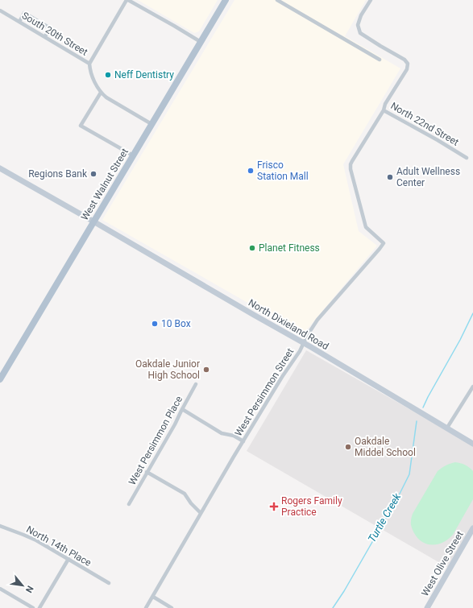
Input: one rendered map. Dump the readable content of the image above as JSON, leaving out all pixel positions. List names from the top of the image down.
{
  "streets": {
    "main road": ["West Walnut Street", "North Dixieland Road", "West Olive Street"],
    "street": [
      "South 20th Street",
      "North 22nd Street",
      "West Persimmon Street",
      "West Persimmon Place",
      "North 14th Place"
    ]
  },
  "crossings": [
    ["South 20th Street", "West Walnut Street"],
    ["North 22nd Street", "West Persimmon Street"],
    ["West Walnut Street", "North Dixieland Road"],
    ["North Dixieland Road", "West Persimmon Street"]
  ],
  "water": ["Turtle Creek"],
  "places": {
    "other": [
      "Neff Dentistry",
      "Frisco Station Mall",
      "Regions Bank",
      "Adult Wellness Center",
      "Planet Fitness",
      "10 Box",
      "Oakdale Junior High School",
      "Oakdale Middel School"
    ],
    "health": ["Rogers Family Practice"]
  },
  "north": "bottom right"
}
